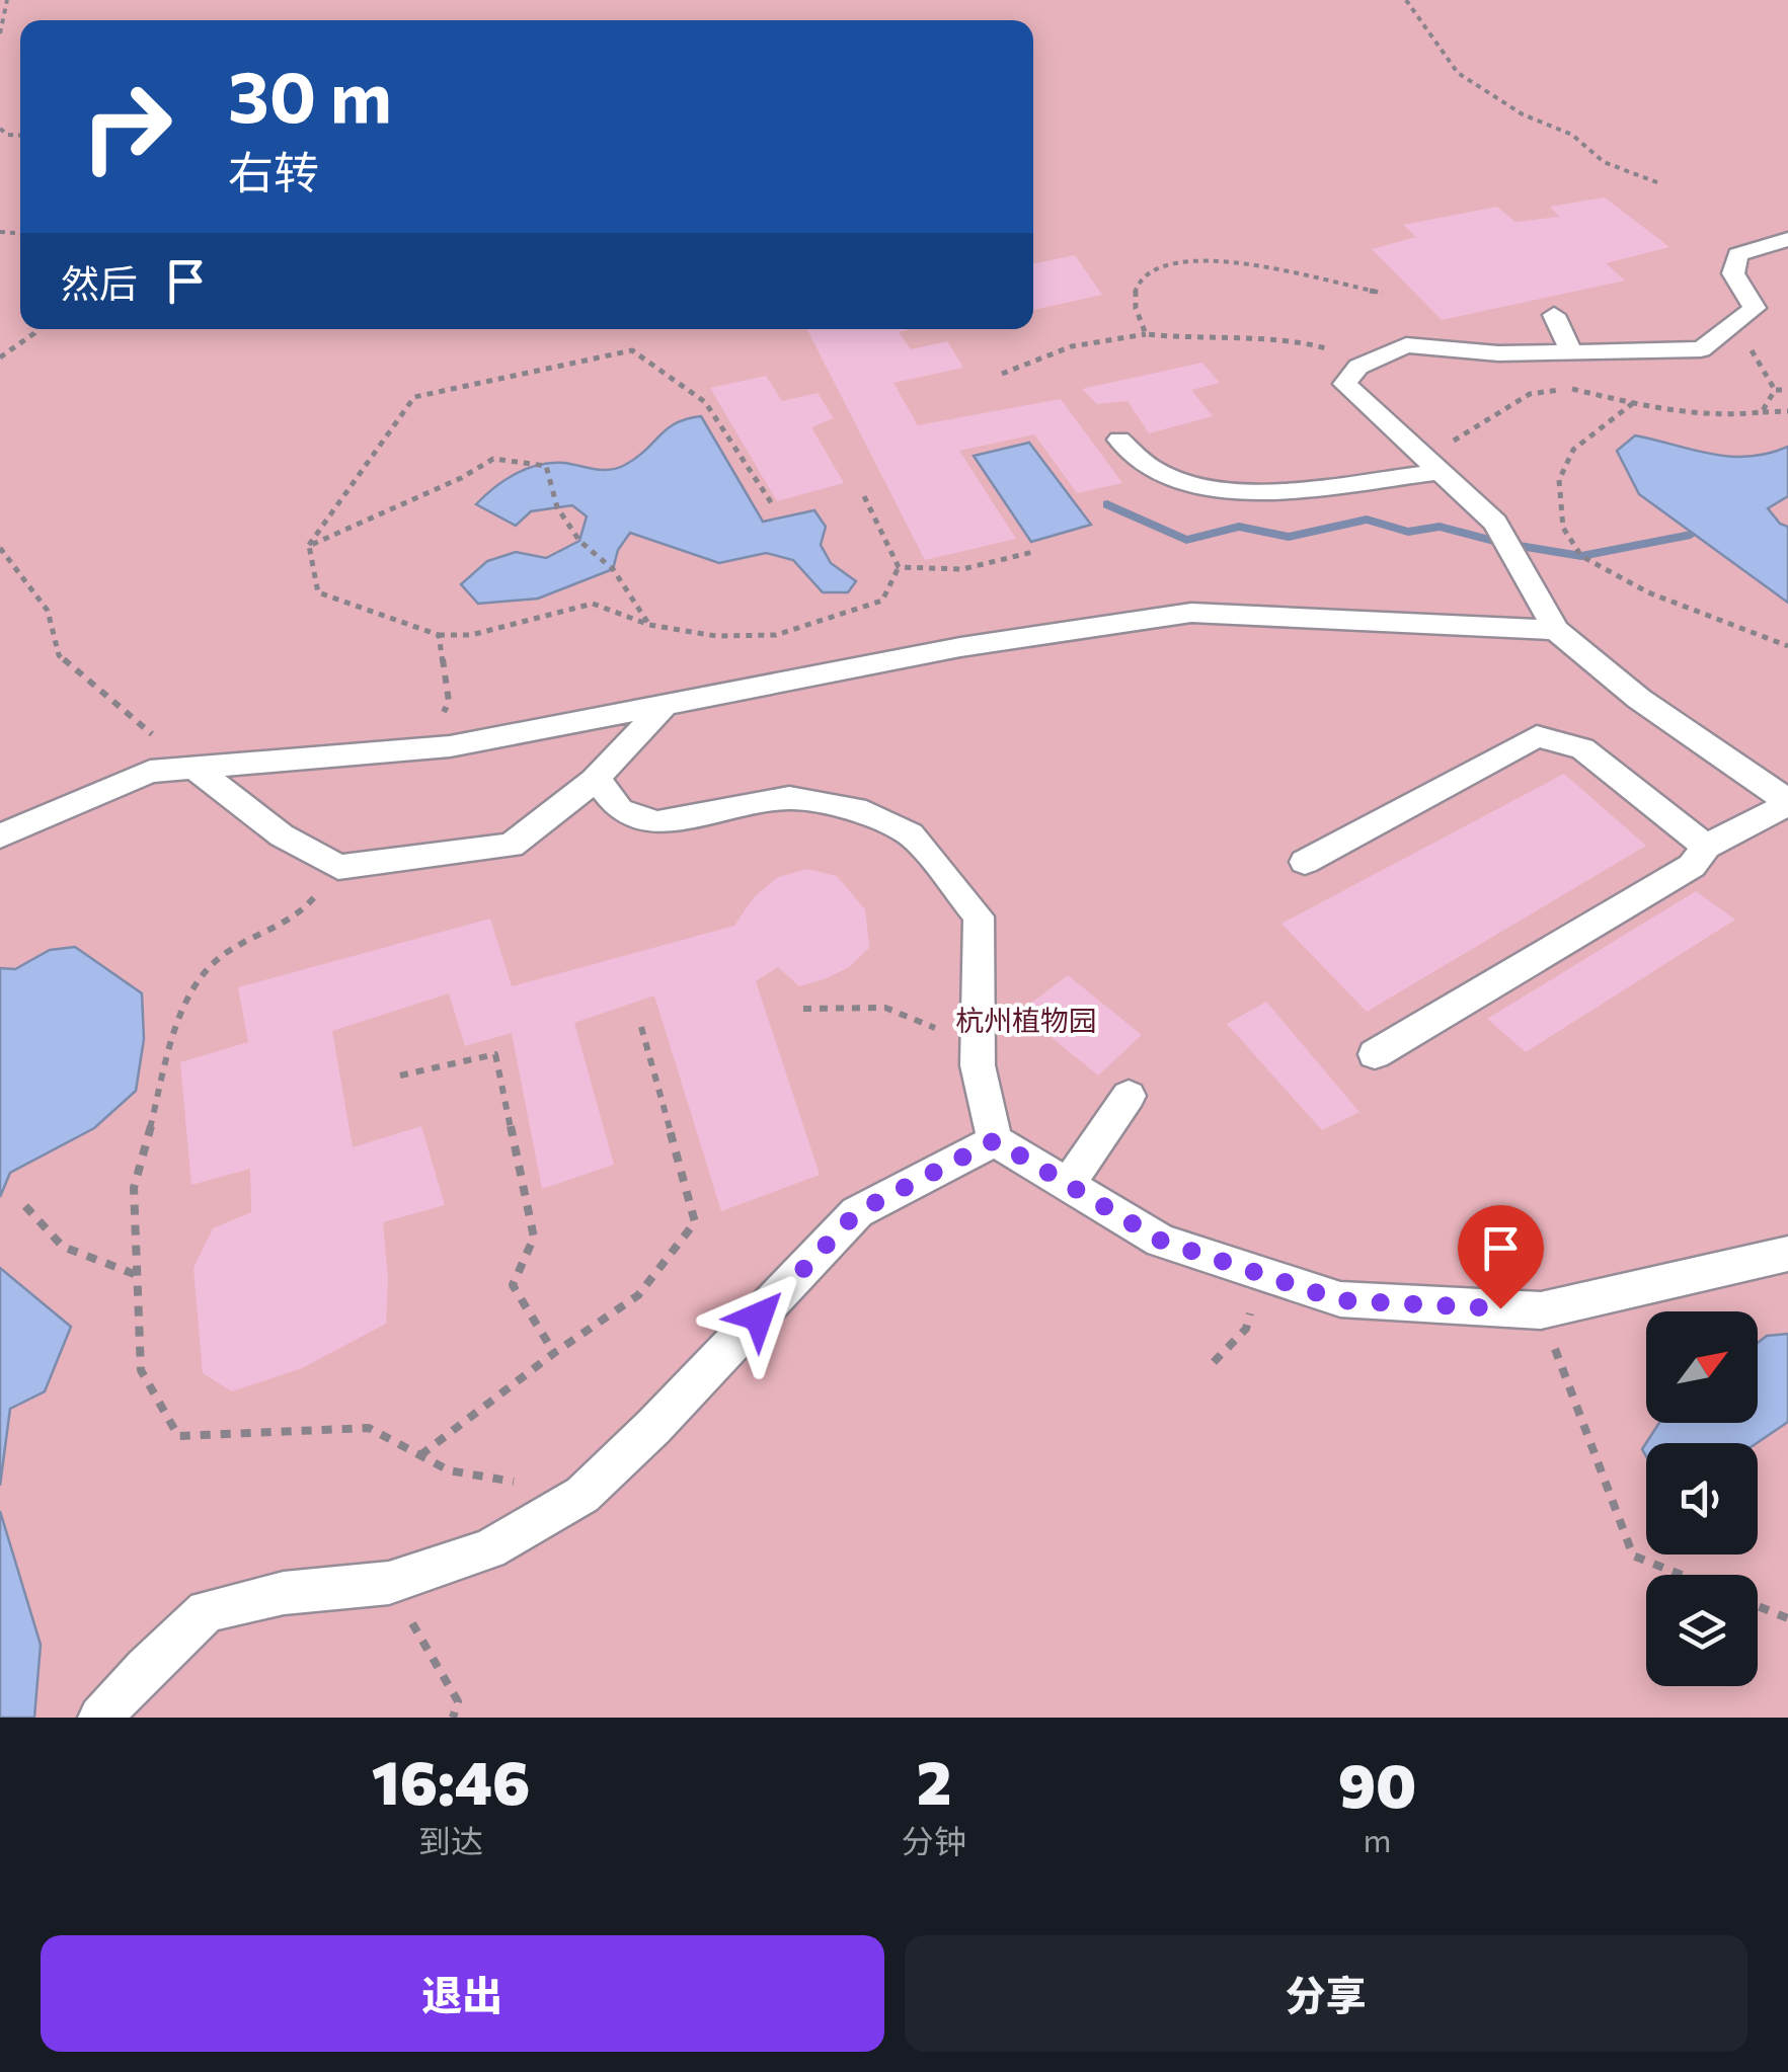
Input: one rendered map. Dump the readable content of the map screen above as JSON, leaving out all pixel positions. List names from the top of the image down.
{
  "parks": ["杭州植物园"],
  "north": "top right",
  "page": {
    "turn": ["30 m", "右转"],
    "then": "然后",
    "eta": [
      "16:46",
      "到达",
      "2",
      "分钟",
      "90",
      "m"
    ],
    "buttons": ["退出", "分享"]
  }
}
